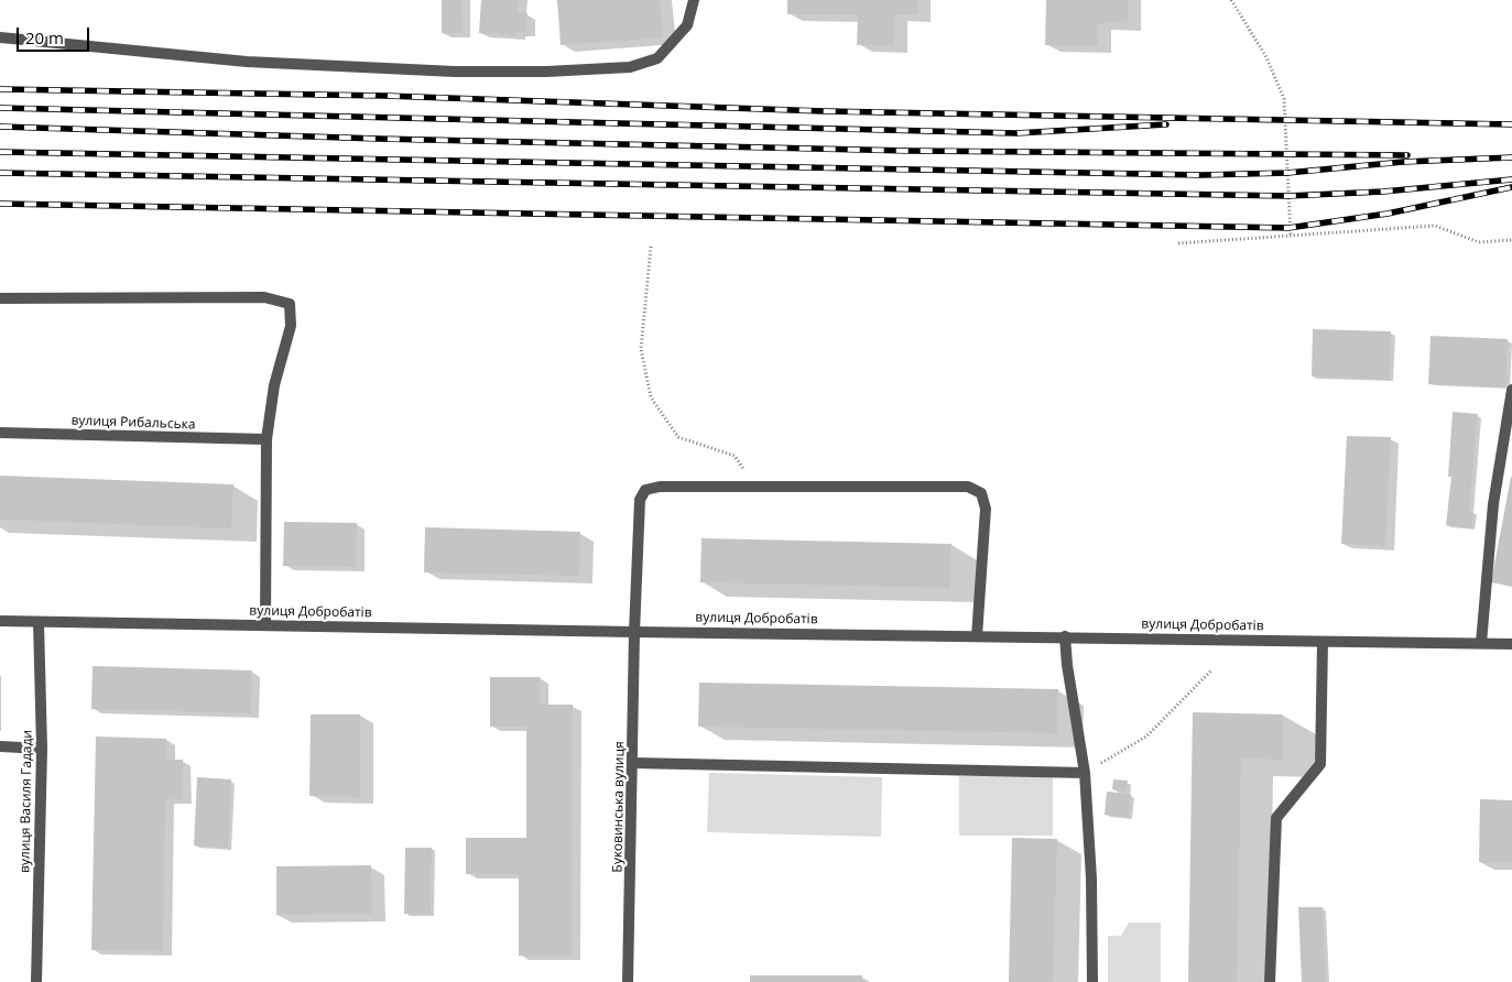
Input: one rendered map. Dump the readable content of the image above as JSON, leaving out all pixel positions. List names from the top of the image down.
{
  "streets": {
    "street": [
      "вулиця Рибальська",
      "вулиця Добробатів",
      "вулиця Василя Гадади",
      "Буковинська вулиця"
    ]
  },
  "crossings": [
    ["вулиця Добробатів", "вулиця Василя Гадади"],
    ["вулиця Добробатів", "Буковинська вулиця"]
  ],
  "scale_bar": "20 m"
}
